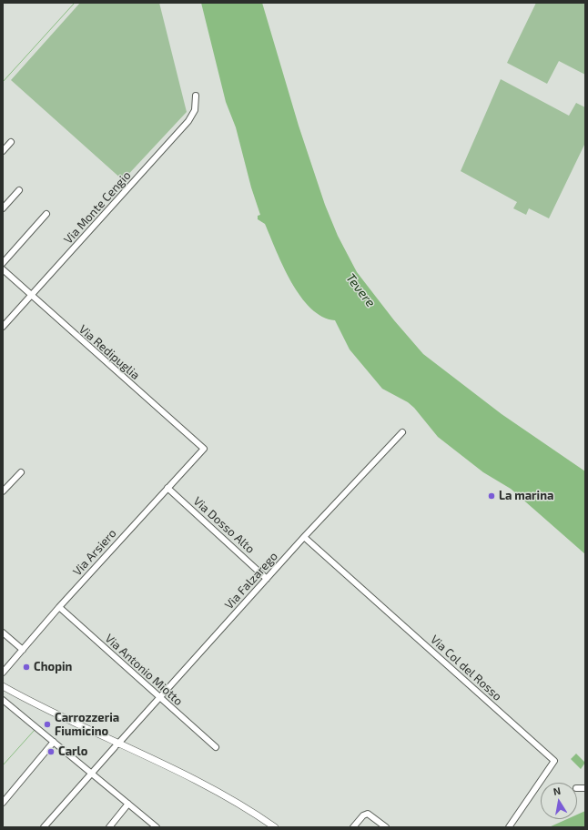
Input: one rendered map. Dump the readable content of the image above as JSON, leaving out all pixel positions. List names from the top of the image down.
{
  "streets": {
    "street": [
      "Via Monte Cengio",
      "Via Redipuglia",
      "Via Dosso Alto",
      "Via Arsiero",
      "Via Falzarego",
      "Via Col del Rosso",
      "Via Antonio Miotto"
    ]
  },
  "crossings": [
    ["Via Monte Cengio", "Via Redipuglia"],
    ["Via Redipuglia", "Via Arsiero"],
    ["Via Dosso Alto", "Via Arsiero"],
    ["Via Dosso Alto", "Via Falzarego"],
    ["Via Arsiero", "Via Antonio Miotto"],
    ["Via Falzarego", "Via Col del Rosso"],
    ["Via Falzarego", "Via Antonio Miotto"]
  ],
  "water": ["Tevere"],
  "places": [
    "La marina",
    "Chopin",
    "Carrozzeria Fiumicino",
    "Carlo"
  ],
  "north": "top"
}
